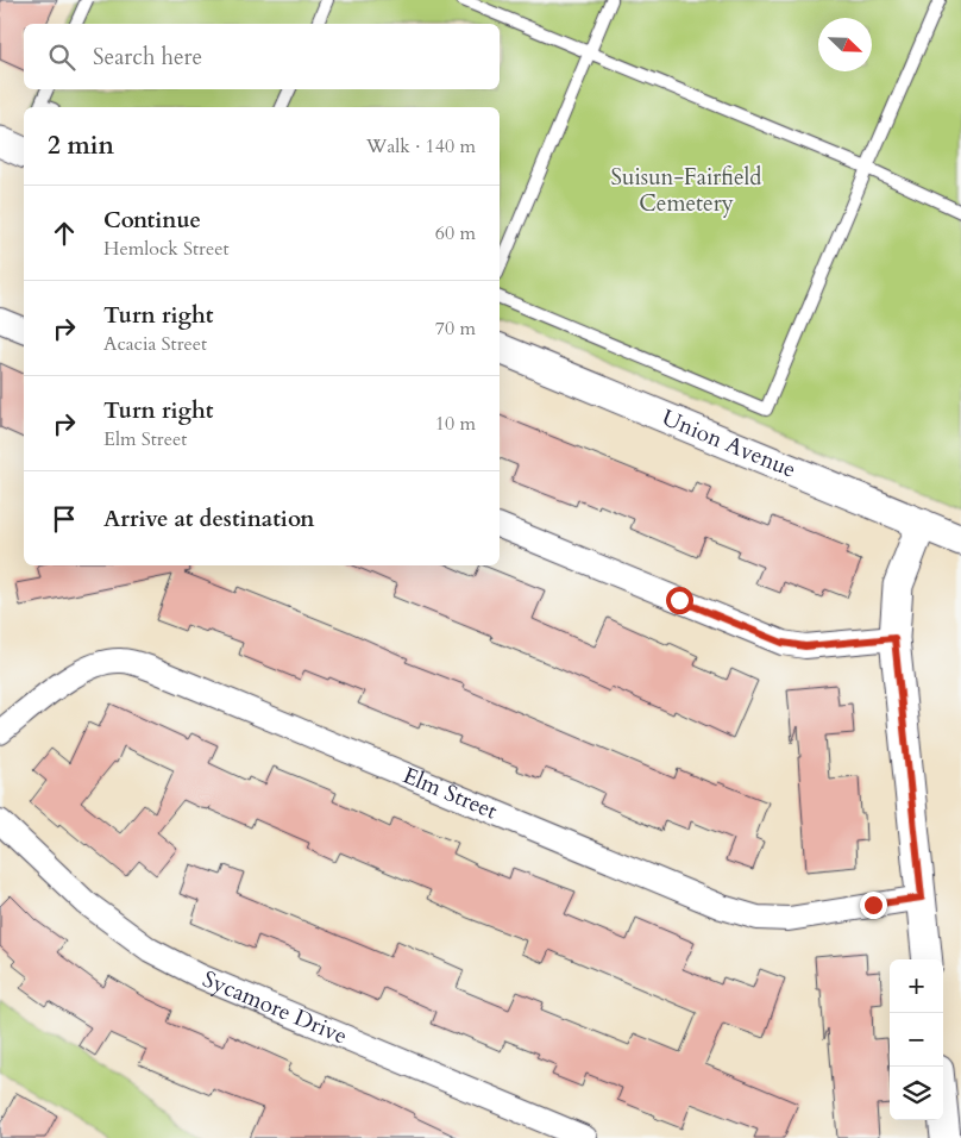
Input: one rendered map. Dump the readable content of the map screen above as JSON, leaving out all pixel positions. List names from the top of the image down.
{
  "streets": {
    "street": ["Union Avenue", "Elm Street", "Sycamore Drive"]
  },
  "parks": ["Suisun-Fairfield Cemetery"],
  "north": "bottom right",
  "page": {
    "search": "Search here",
    "heading": ["2 min", "Walk · 140 m"],
    "list": [
      ["Continue", "Hemlock Street", "60 m"],
      ["Turn right", "Acacia Street", "70 m"],
      ["Turn right", "Elm Street", "10 m"],
      "Arrive at destination"
    ],
    "map_buttons": ["+", "−"]
  }
}
